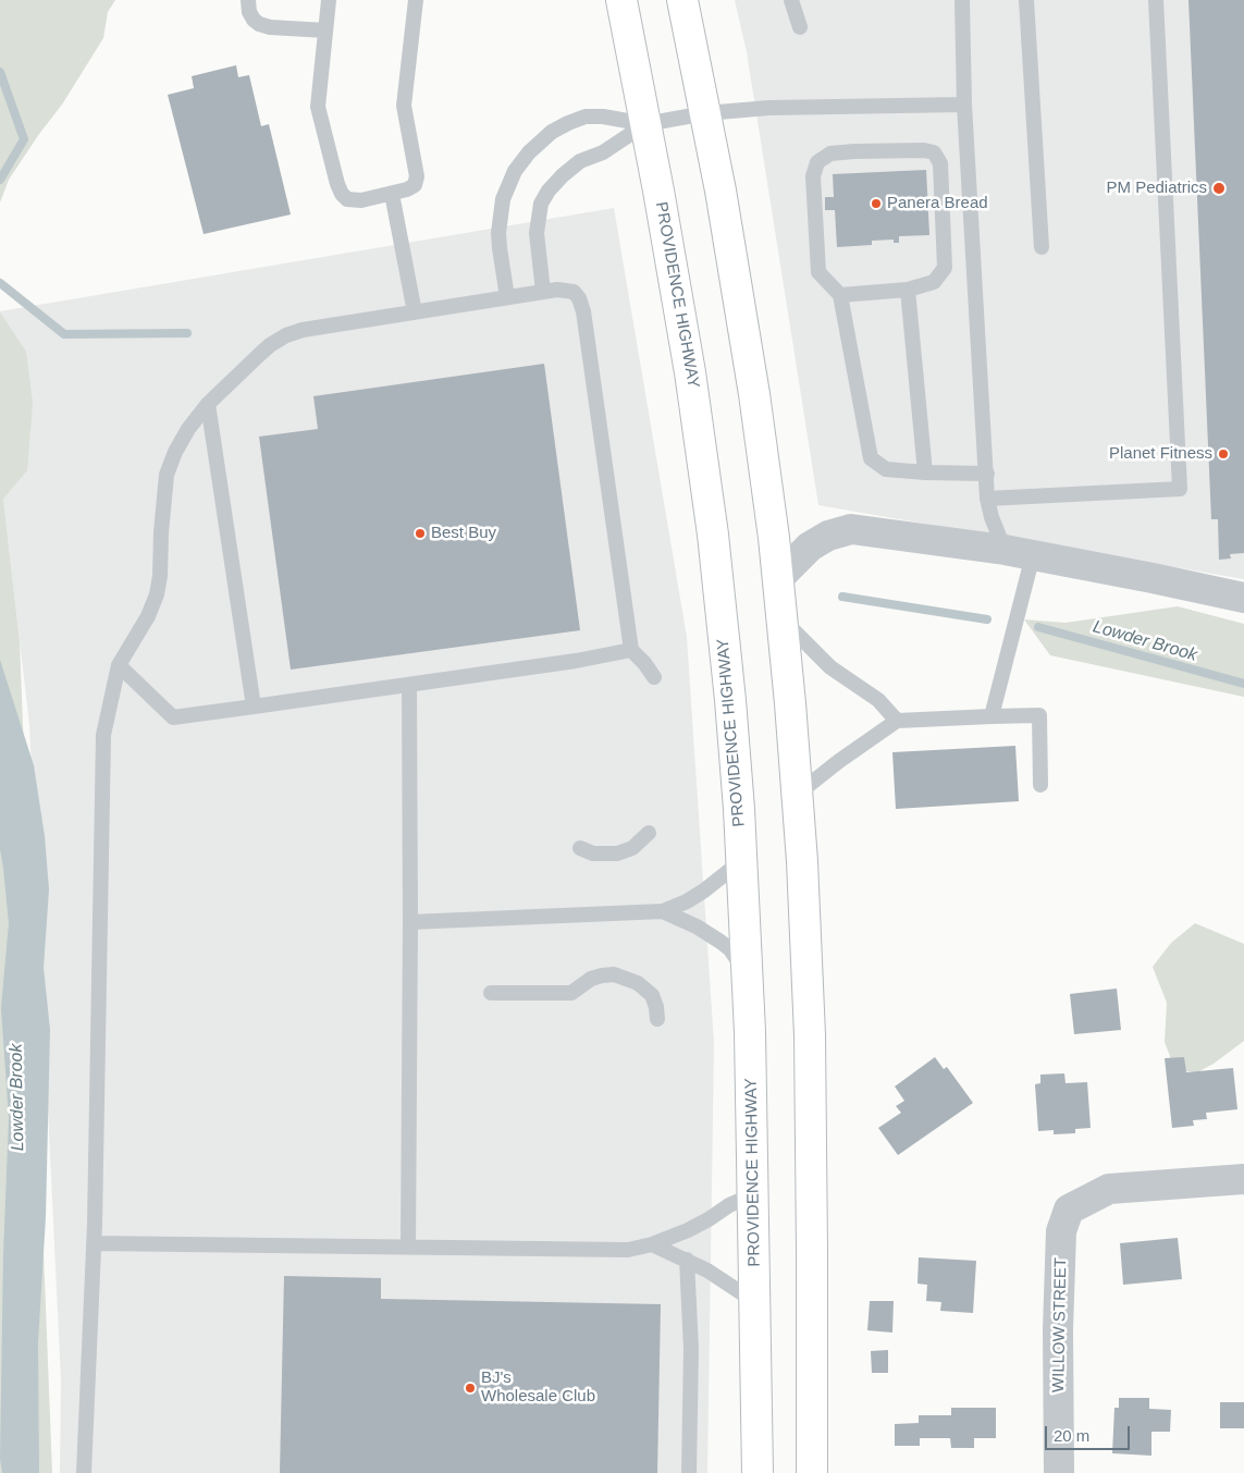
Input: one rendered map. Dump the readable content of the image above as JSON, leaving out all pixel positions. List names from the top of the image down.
{
  "streets": {
    "highway": ["PROVIDENCE HIGHWAY"],
    "street": ["WILLOW STREET"]
  },
  "water": ["Lowder Brook"],
  "places": [
    "PM Pediatrics",
    "Panera Bread",
    "Planet Fitness",
    "Best Buy",
    "BJ's Wholesale Club"
  ],
  "scale_bar": "20 m"
}
